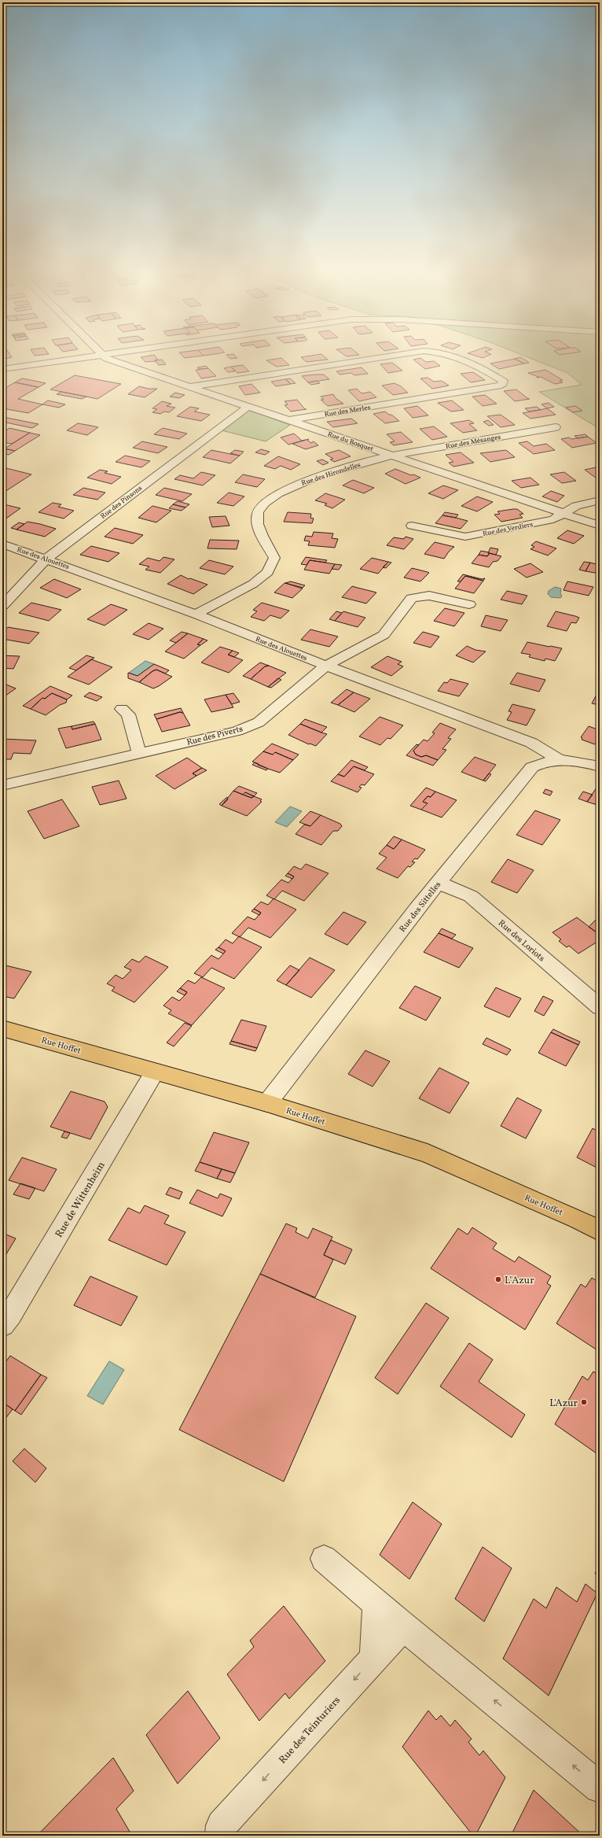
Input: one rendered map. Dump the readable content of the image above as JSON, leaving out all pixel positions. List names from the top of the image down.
{
  "streets": {
    "main road": ["Rue Hoffet"],
    "street": [
      "Rue des Merles",
      "Rue du Bosquet",
      "Rue des Mésanges",
      "Rue des Hirondelles",
      "Rue des Pinsons",
      "Rue des Verdiers",
      "Rue des Alouettes",
      "Rue des Piverts",
      "Rue des Sittelles",
      "Rue des Loriots",
      "Rue de Wittenheim",
      "Rue des Teinturiers"
    ]
  },
  "crossings": [
    ["Rue des Merles", "Rue du Bosquet"],
    ["Rue du Bosquet", "Rue des Mésanges"],
    ["Rue du Bosquet", "Rue des Hirondelles"],
    ["Rue du Bosquet", "Rue des Pinsons"],
    ["Rue du Bosquet", "Rue des Verdiers"],
    ["Rue des Mésanges", "Rue des Hirondelles"],
    ["Rue des Hirondelles", "Rue des Alouettes"],
    ["Rue des Pinsons", "Rue des Alouettes"],
    ["Rue des Alouettes", "Rue des Piverts"],
    ["Rue des Alouettes", "Rue des Sittelles"],
    ["Rue des Sittelles", "Rue des Loriots"],
    ["Rue des Sittelles", "Rue Hoffet"],
    ["Rue Hoffet", "Rue de Wittenheim"]
  ],
  "one_way": ["Rue des Teinturiers"],
  "places": ["L\"Azur", "L'Azur"]
}
